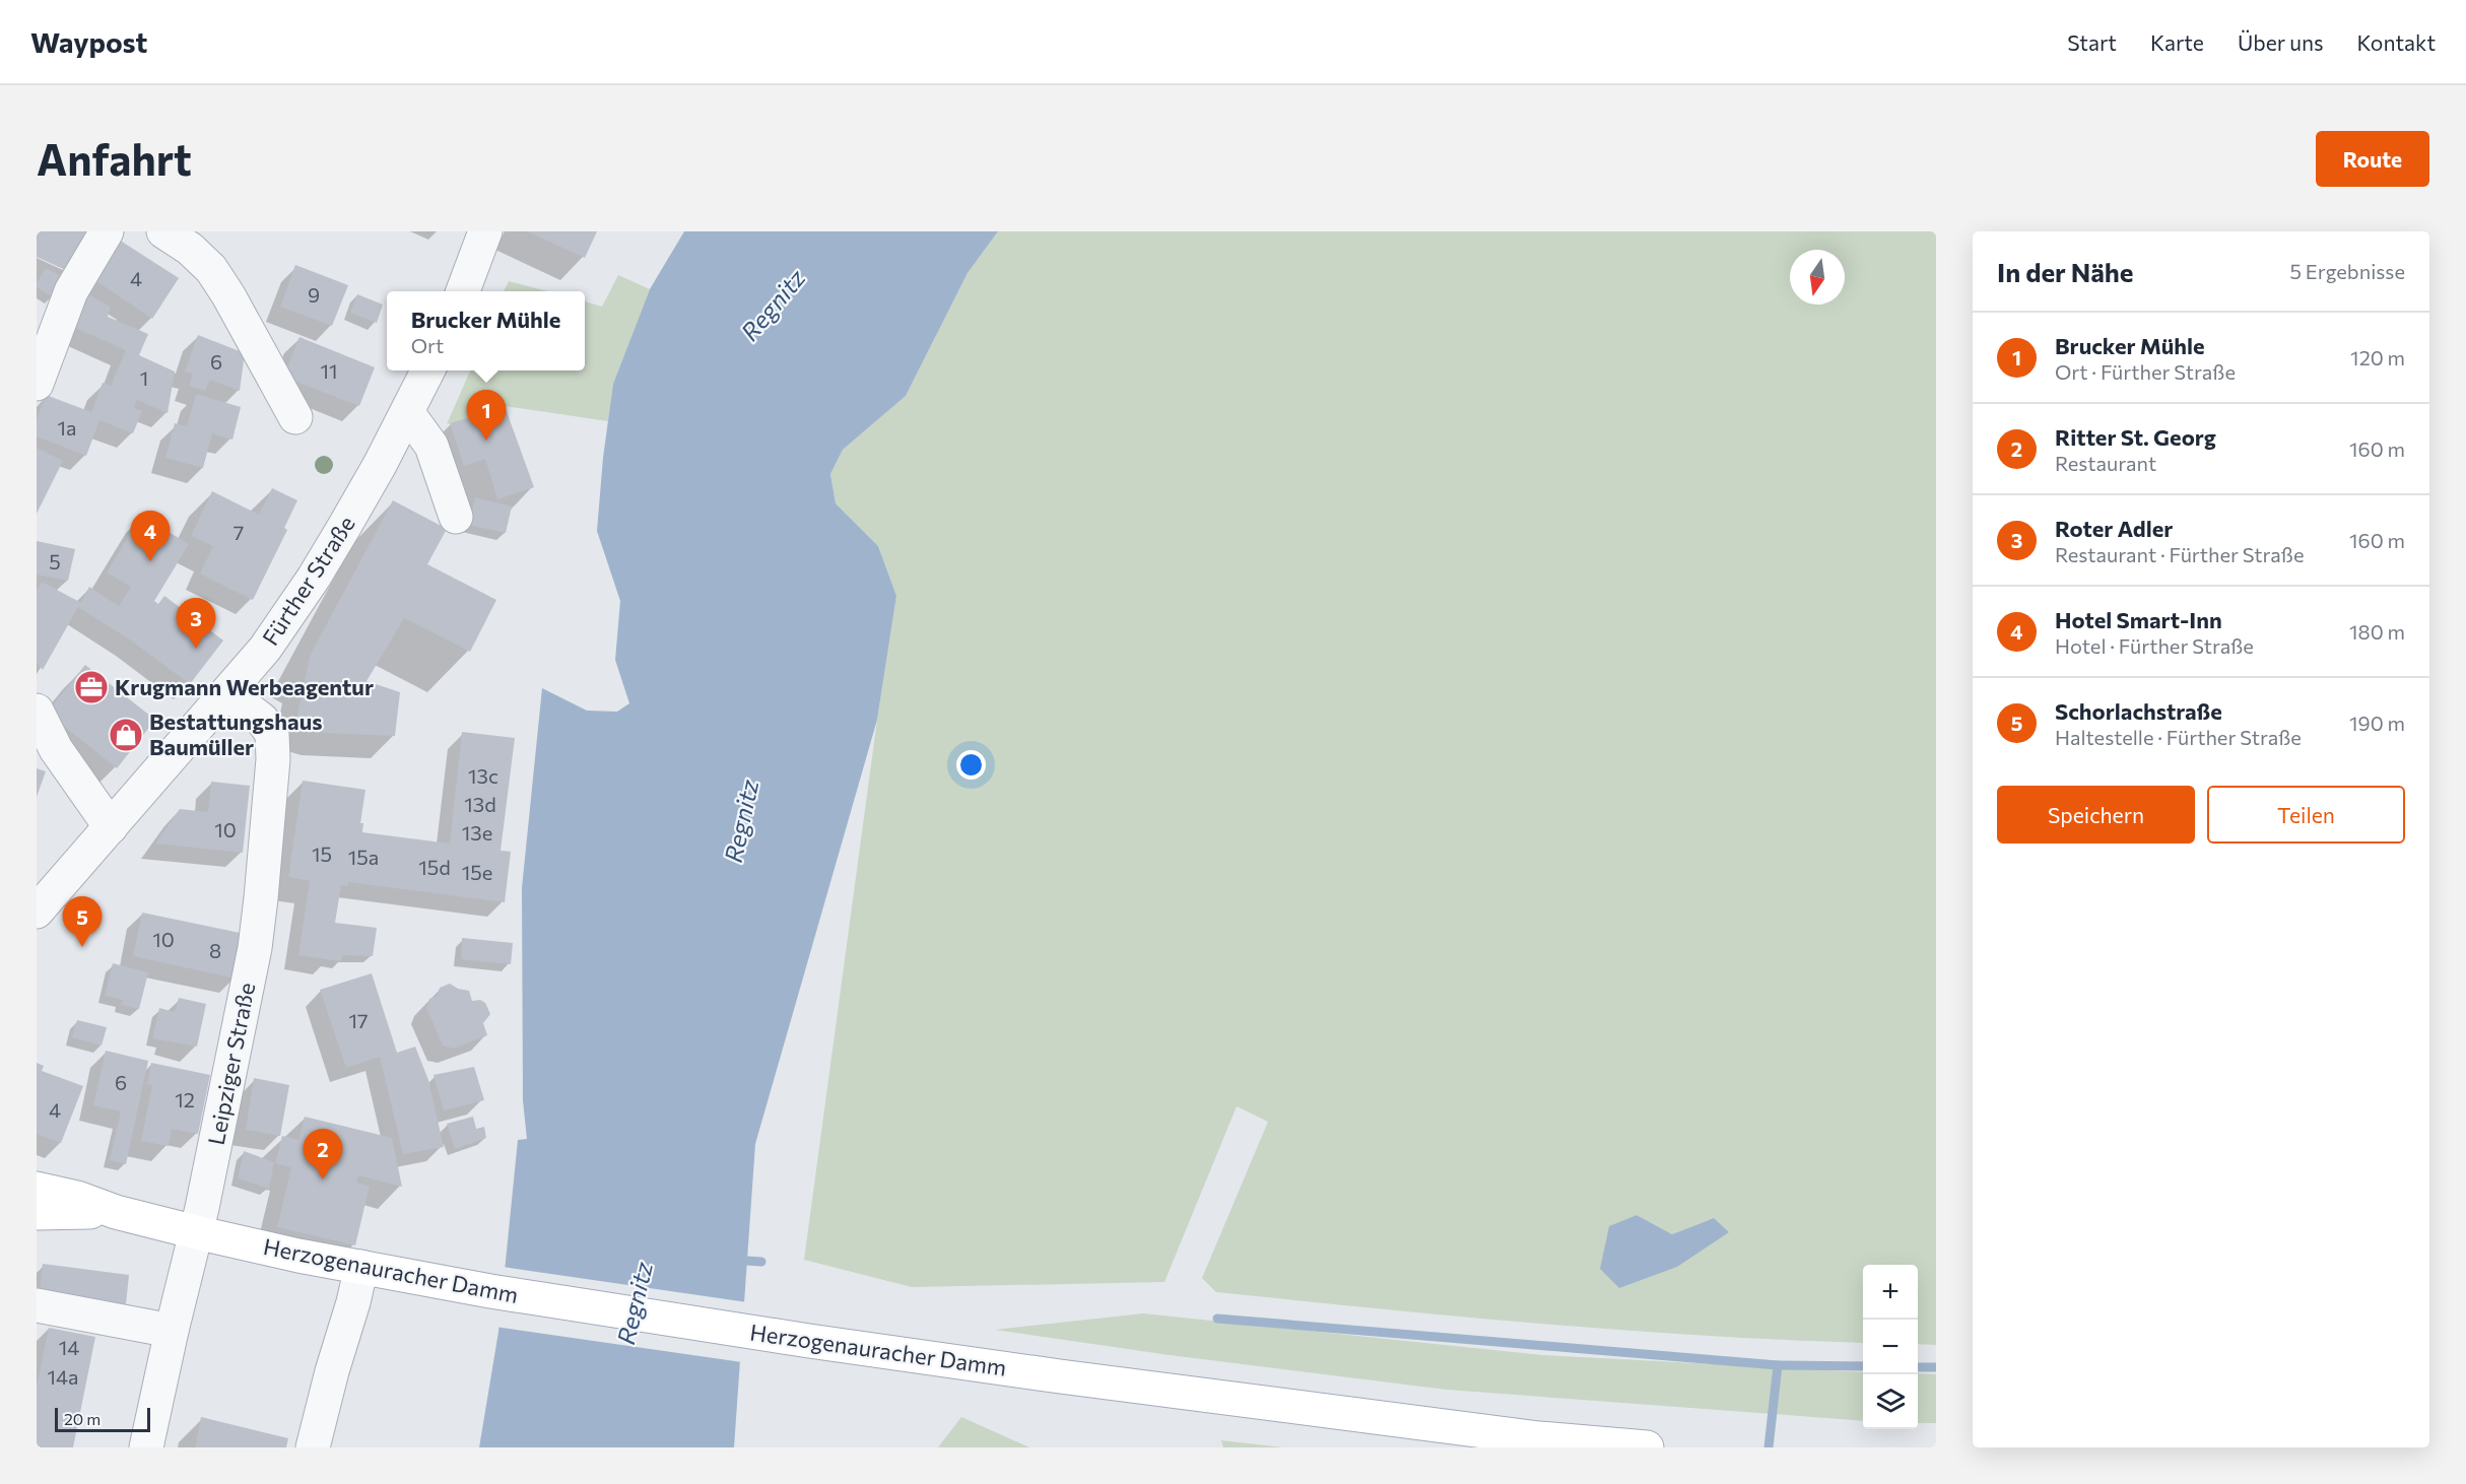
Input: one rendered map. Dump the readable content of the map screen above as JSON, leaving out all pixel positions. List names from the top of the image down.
{
  "streets": {
    "main road": ["Herzogenauracher Damm"],
    "street": ["Fürther Straße", "Leipziger Straße"]
  },
  "crossings": [
    ["Fürther Straße", "Leipziger Straße"],
    ["Leipziger Straße", "Herzogenauracher Damm"]
  ],
  "water": ["Regnitz"],
  "places": {
    "office": ["Krugmann Werbeagentur"],
    "shop": ["Bestattungshaus Baumüller"]
  },
  "house_numbers": [
    "4",
    "9",
    "6",
    "11",
    "1",
    "1a",
    "7",
    "5",
    "13c",
    "13d",
    "10",
    "13e",
    "15",
    "15a",
    "15d",
    "15e",
    "10",
    "8",
    "17",
    "6",
    "12",
    "4",
    "14",
    "14a"
  ],
  "scale_bar": "20 m",
  "north": "bottom",
  "page": {
    "header": "Waypost",
    "nav": [
      "Start",
      "Karte",
      "Über uns",
      "Kontakt"
    ],
    "buttons": [
      "Route",
      ["Speichern", "Teilen"]
    ],
    "title": "Anfahrt",
    "heading": ["In der Nähe", "5 Ergebnisse"],
    "popup": ["Brucker Mühle", "Ort"],
    "list": [
      {
        "mark": "1",
        "name": "Brucker Mühle",
        "note": "Ort · Fürther Straße",
        "value": "120 m"
      },
      {
        "mark": "2",
        "name": "Ritter St. Georg",
        "note": "Restaurant",
        "value": "160 m"
      },
      {
        "mark": "3",
        "name": "Roter Adler",
        "note": "Restaurant · Fürther Straße",
        "value": "160 m"
      },
      {
        "mark": "4",
        "name": "Hotel Smart-Inn",
        "note": "Hotel · Fürther Straße",
        "value": "180 m"
      },
      {
        "mark": "5",
        "name": "Schorlachstraße",
        "note": "Haltestelle · Fürther Straße",
        "value": "190 m"
      }
    ],
    "pins": [
      "1",
      "4",
      "3",
      "5",
      "2"
    ],
    "map_buttons": ["+", "−"],
    "scale": "20 m"
  }
}
